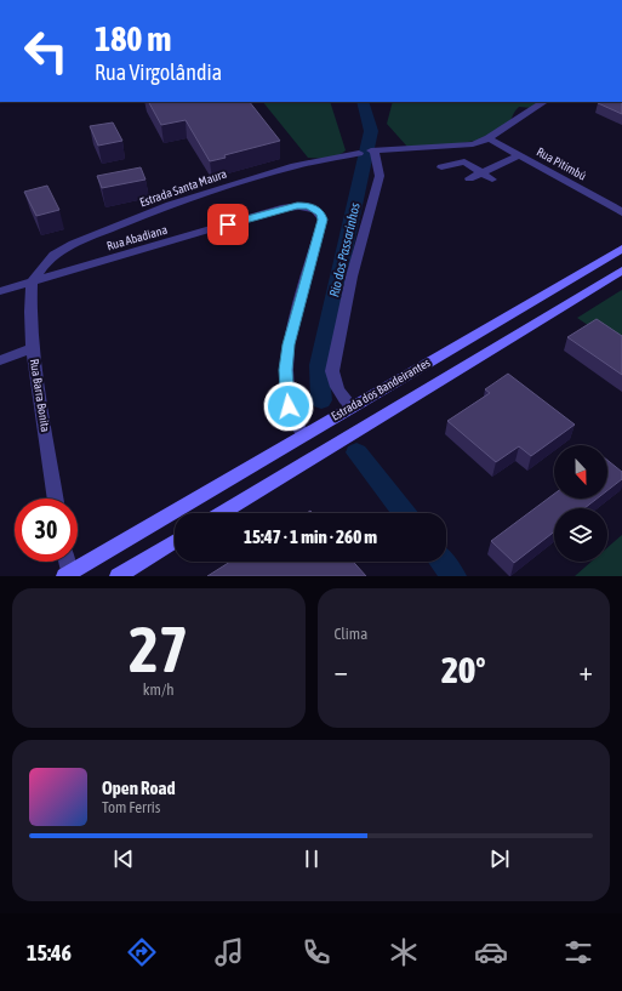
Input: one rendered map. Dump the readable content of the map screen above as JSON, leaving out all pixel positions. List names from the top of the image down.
{
  "streets": {
    "main road": ["Estrada dos Bandeirantes"],
    "street": [
      "Rua Pitimbú",
      "Estrada Santa Maura",
      "Rua Abadiana",
      "Rua Barra Bonita"
    ]
  },
  "crossings": [
    ["Estrada Santa Maura", "Rua Abadiana"],
    ["Estrada Santa Maura", "Rua Barra Bonita"],
    ["Rua Abadiana", "Estrada dos Bandeirantes"],
    ["Rua Abadiana", "Rua Barra Bonita"]
  ],
  "water": ["Rio dos Passarinhos"],
  "north": "bottom",
  "page": {
    "turn": ["180 m", "Rua Virgolândia"],
    "limit": "30",
    "trip": "15:47 · 1 min · 260 m",
    "tile": [
      ["27", "km/h"],
      "Clima"
    ],
    "heat": ["−", "20°", "+"],
    "song": ["Open Road", "Tom Ferris"],
    "tabs": "15:46"
  }
}
